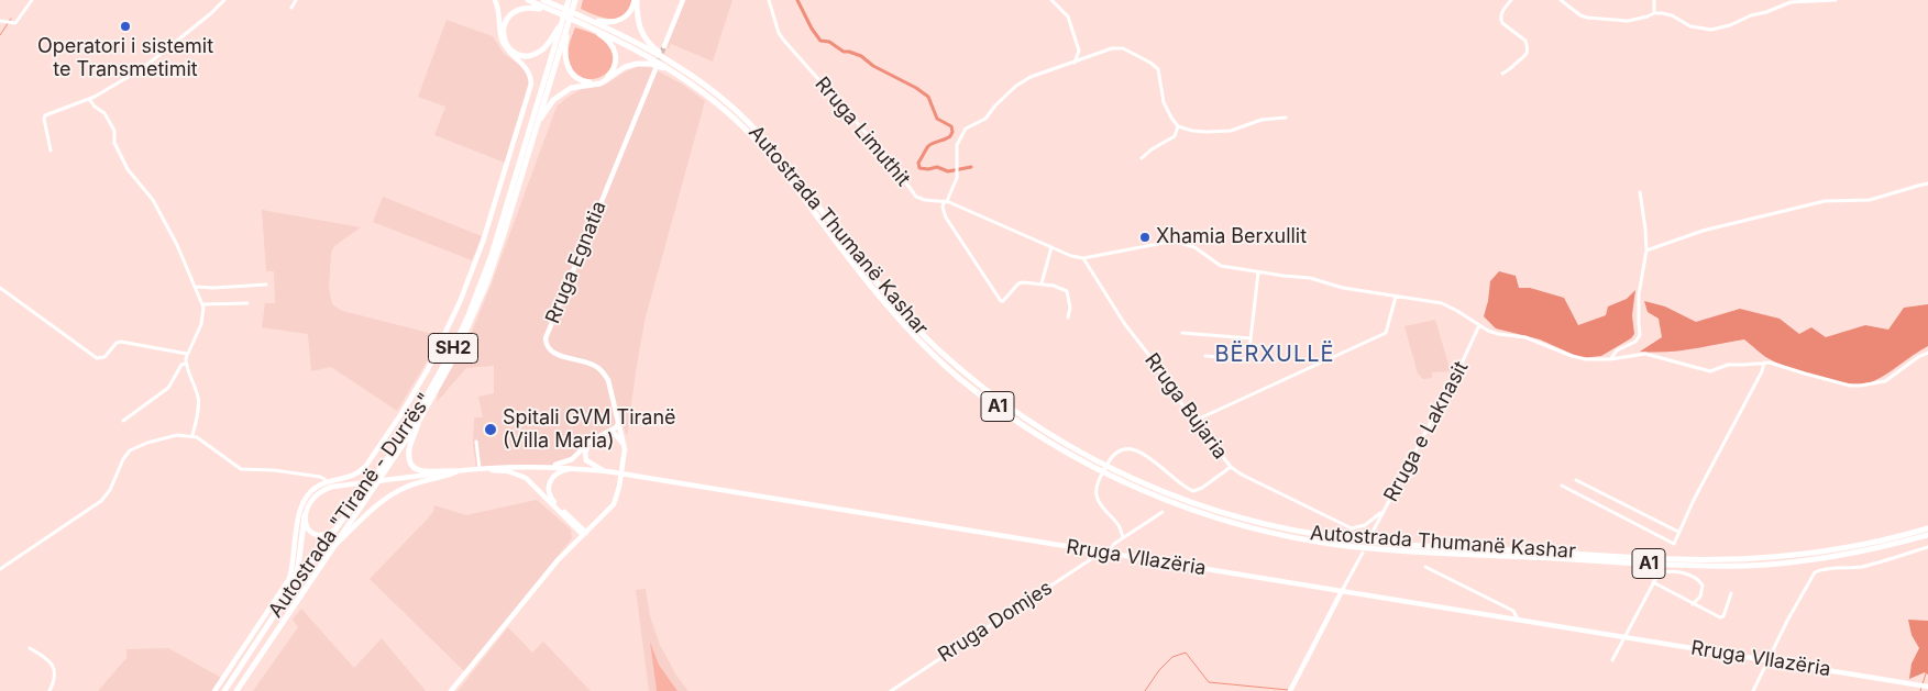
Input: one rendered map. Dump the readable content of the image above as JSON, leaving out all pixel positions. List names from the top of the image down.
{
  "streets": {
    "highway": [
      "Autostrada Thumanë Kashar",
      "SH2",
      "A1",
      "Autostrada \"Tiranë - Durrës\""
    ],
    "main road": ["Rruga Egnatia", "Rruga Vllazëria"],
    "street": [
      "Rruga Limuthit",
      "Rruga Bujaria",
      "Rruga e Laknasit",
      "Rruga Domjes"
    ]
  },
  "crossings": [
    ["Rruga Limuthit", "Rruga Bujaria"],
    ["Autostrada Thumanë Kashar", "Autostrada \"Tiranë - Durrës\""],
    ["Rruga Bujaria", "Rruga e Laknasit"],
    ["Rruga Vllazëria", "Rruga Domjes"]
  ],
  "districts": ["BËRXULLË"],
  "places": ["Operatori i sistemit te Transmetimit", "Xhamia Berxullit", "Spitali GVM Tiranë (Villa Maria)"]
}
